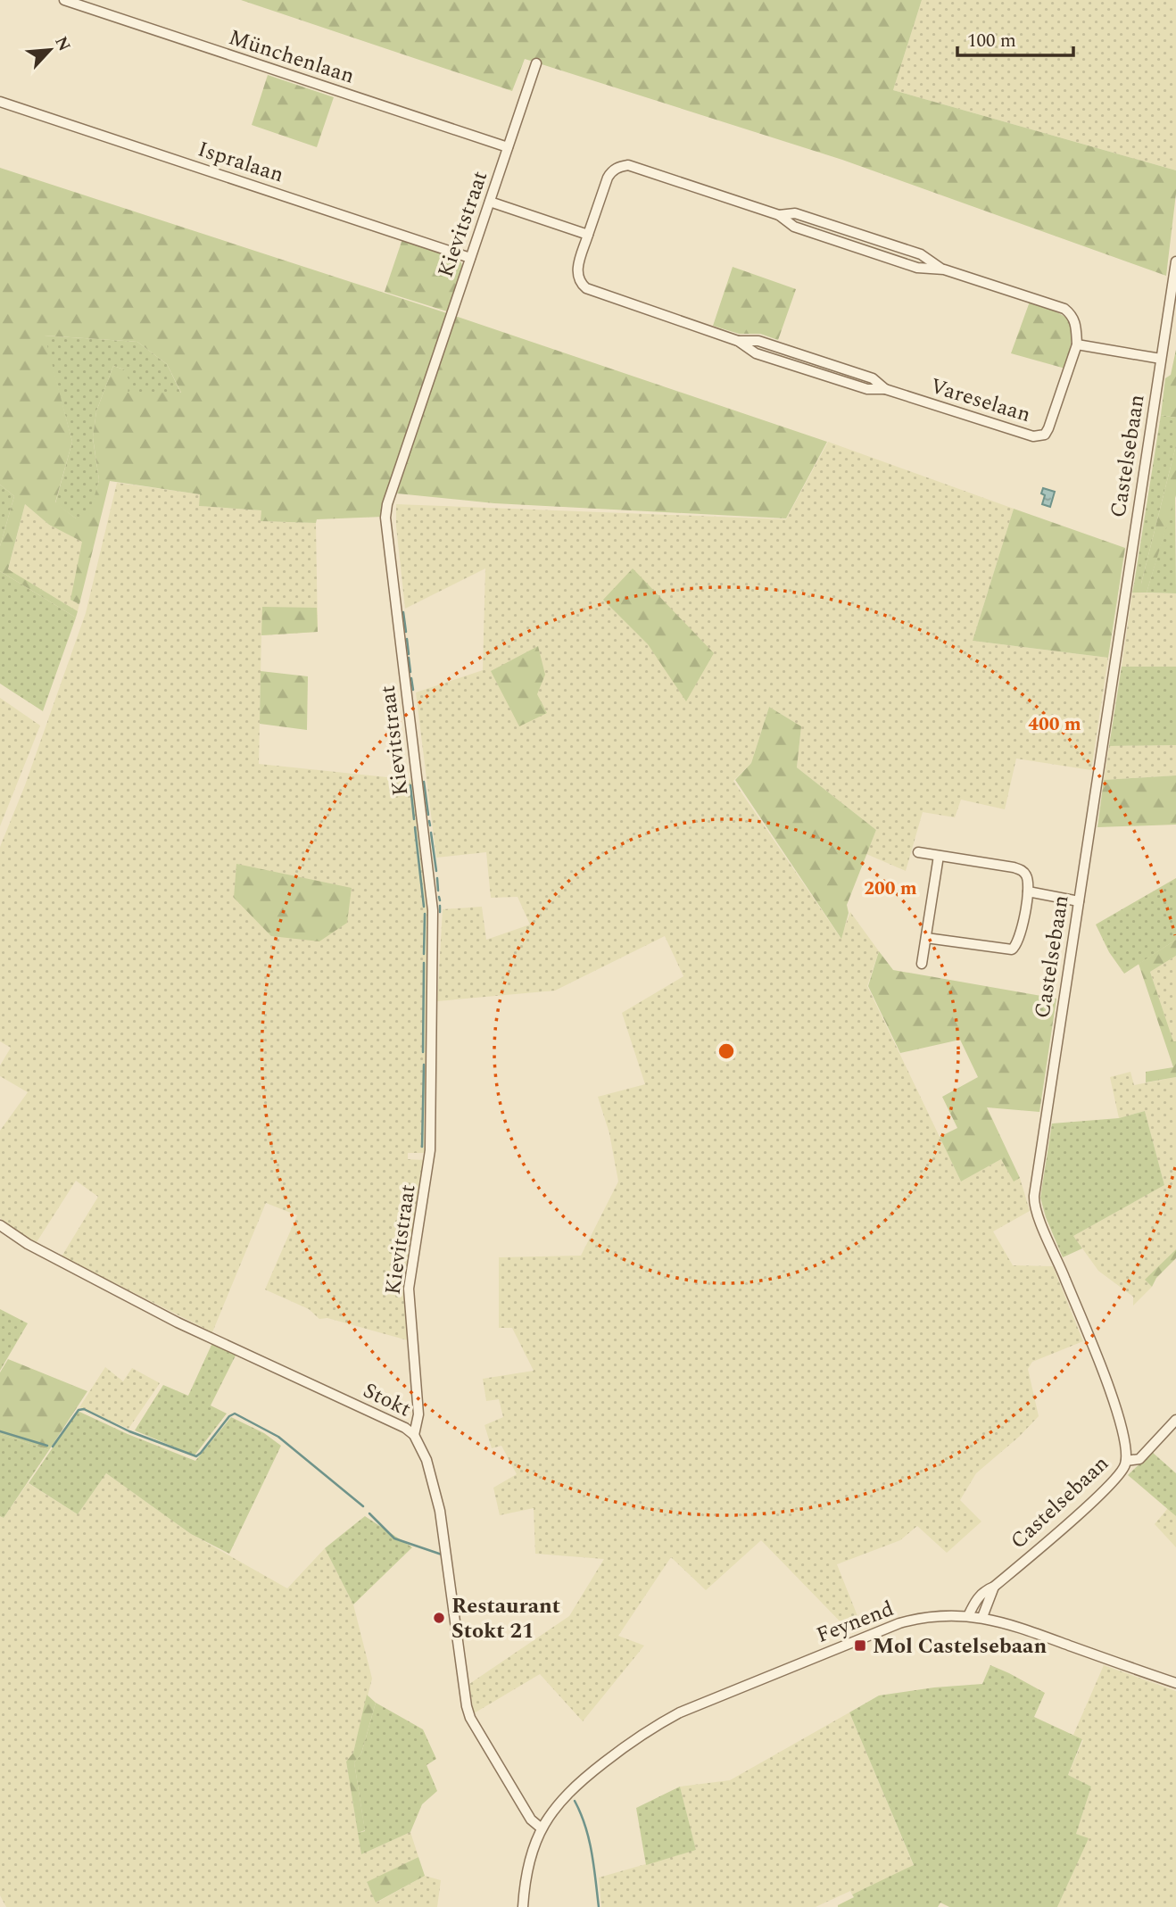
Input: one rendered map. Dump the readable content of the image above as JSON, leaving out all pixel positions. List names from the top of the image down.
{
  "streets": {
    "street": [
      "Münchenlaan",
      "Ispralaan",
      "Kievitstraat",
      "Vareselaan",
      "Castelsebaan",
      "Stokt",
      "Feynend"
    ]
  },
  "crossings": [
    ["Münchenlaan", "Kievitstraat"],
    ["Ispralaan", "Kievitstraat"],
    ["Kievitstraat", "Stokt"],
    ["Castelsebaan", "Feynend"],
    ["Stokt", "Feynend"]
  ],
  "places": {
    "other": ["Restaurant Stokt 21"],
    "transit": ["Mol Castelsebaan"]
  },
  "scale_bar": "100 m",
  "north": "top right",
  "rings": ["400 m", "200 m"]
}
